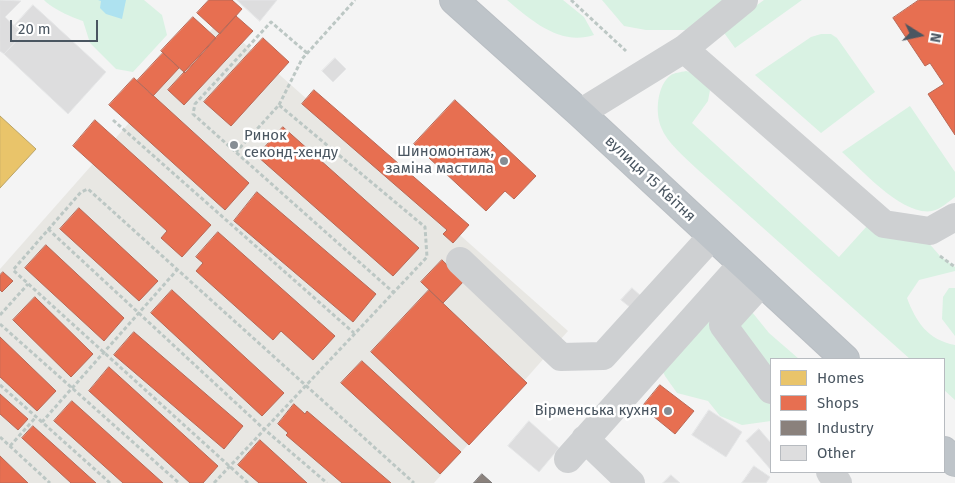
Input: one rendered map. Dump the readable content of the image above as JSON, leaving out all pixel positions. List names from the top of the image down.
{
  "streets": {
    "highway": ["вулиця 15 Квітня"]
  },
  "places": ["Ринок секонд-хенду", "Шиномонтаж, заміна мастила", "Вірменська кухня"],
  "legend": [
    "Homes",
    "Shops",
    "Industry",
    "Other"
  ],
  "scale_bar": "20 m",
  "north": "right"
}
